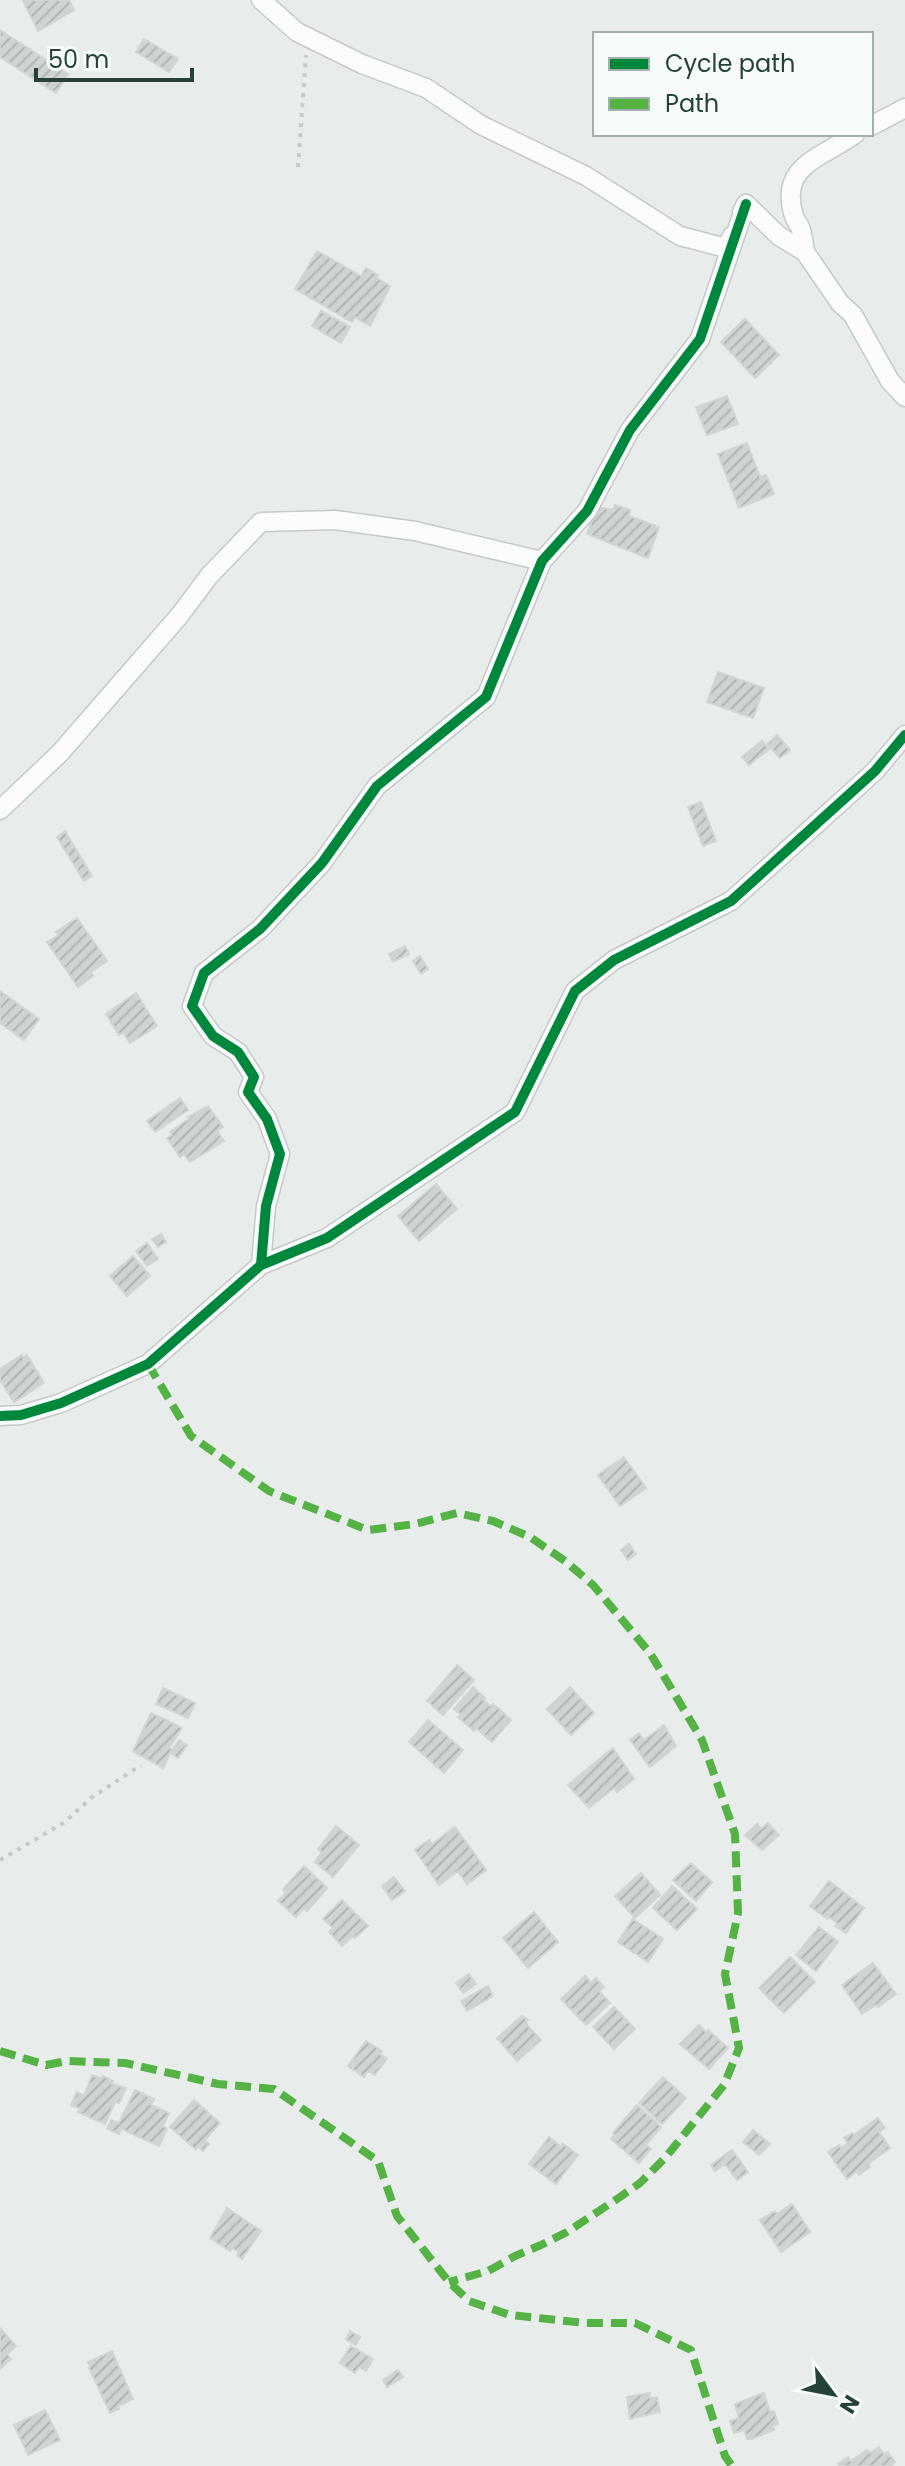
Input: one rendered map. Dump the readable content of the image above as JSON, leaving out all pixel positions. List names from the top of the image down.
{
  "legend": ["Cycle path", "Path"],
  "scale_bar": "50 m",
  "north": "bottom right"
}
